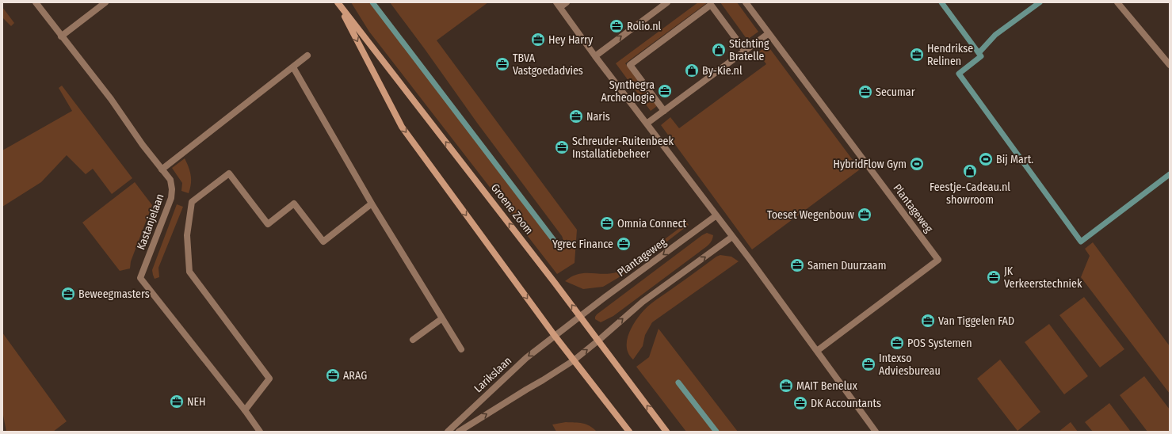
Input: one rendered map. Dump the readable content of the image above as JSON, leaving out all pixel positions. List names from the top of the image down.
{
  "streets": {
    "main road": ["Groene Zoom"],
    "street": ["Plantageweg", "Kastanjelaan", "Larikslaan"]
  },
  "crossings": [
    ["Plantageweg", "Groene Zoom"],
    ["Plantageweg", "Larikslaan"],
    ["Groene Zoom", "Larikslaan"]
  ],
  "places": {
    "office": [
      "Rolio.nl",
      "Hey Harry",
      "Hendrikse Relinen",
      "TBVA Vastgoedadvies",
      "Synthegra Archeologie",
      "Secumar",
      "Naris",
      "Schreuder-Ruitenbeek Installatiebeheer",
      "Toeset Wegenbouw",
      "Omnia Connect",
      "Ygrec Finance",
      "Samen Duurzaam",
      "JK Verkeerstechniek",
      "Beweegmasters",
      "Van Tiggelen FAD",
      "POS Systemen",
      "Intexso Adviesbureau",
      "ARAG",
      "MAIT Benelux",
      "NEH",
      "DK Accountants"
    ],
    "shop": ["Stichting Bratelle", "By-Kie.nl", "Feestje-Cadeau.nl showroom"],
    "sports": ["Bij Mart.", "HybridFlow Gym"]
  }
}
